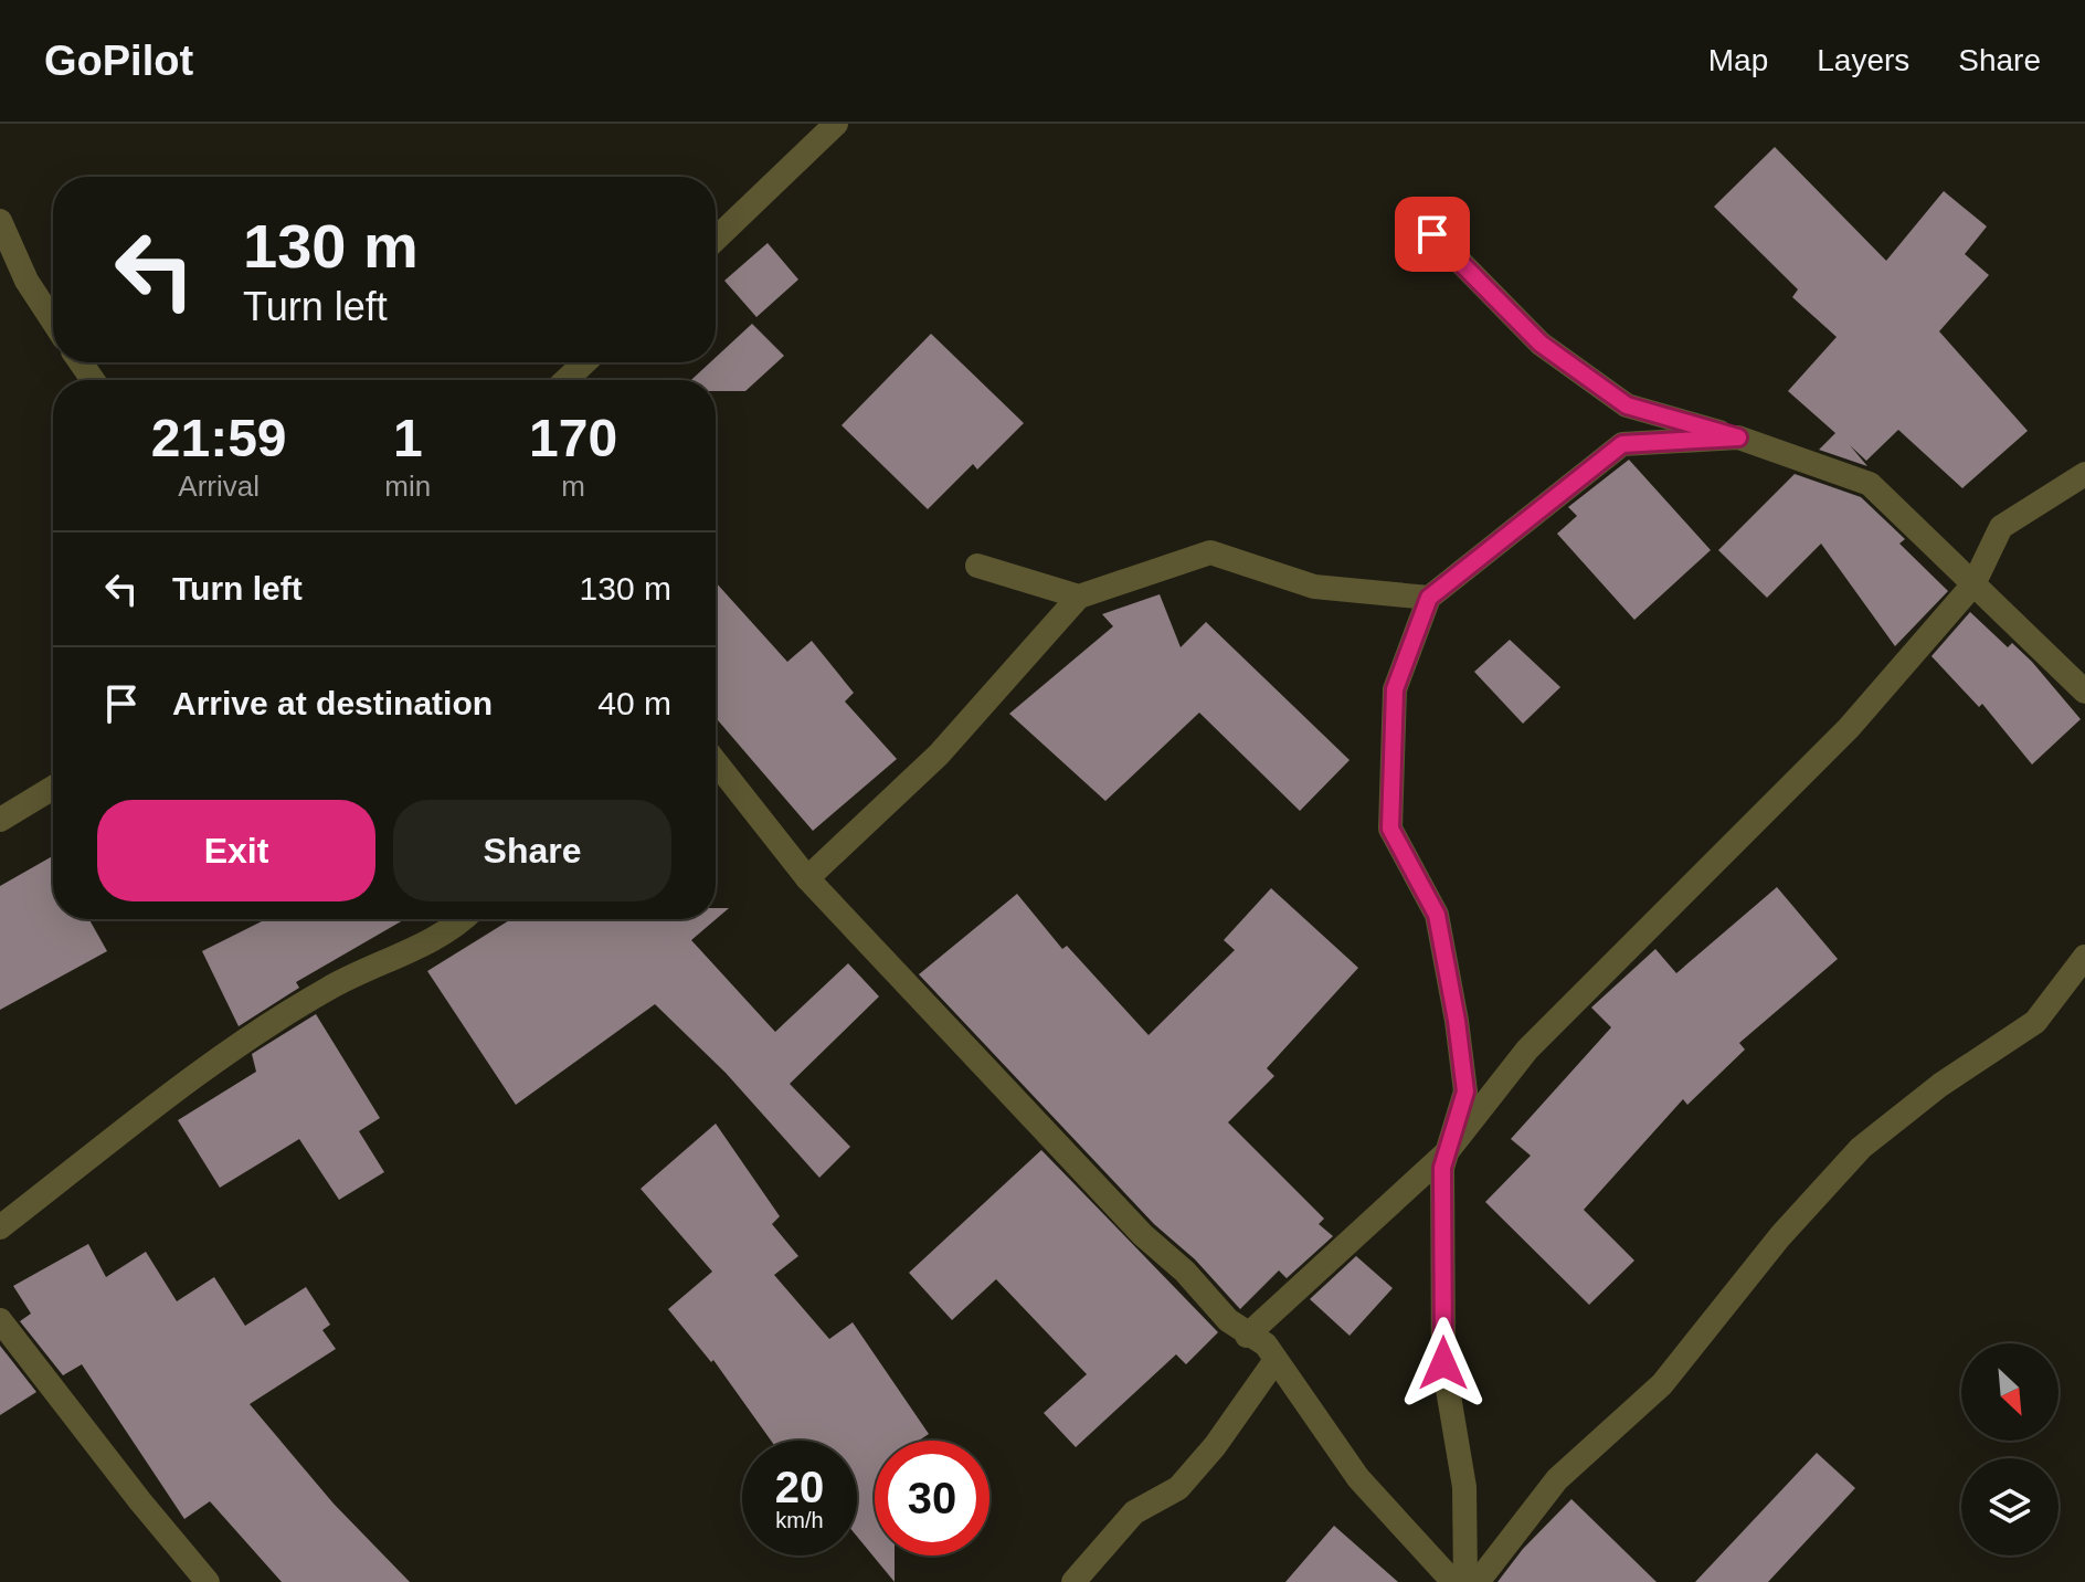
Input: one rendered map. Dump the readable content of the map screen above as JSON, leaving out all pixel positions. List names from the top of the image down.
{
  "north": "bottom right",
  "page": {
    "header": "GoPilot",
    "nav": ["Map", "Layers", "Share"],
    "turn": ["130 m", "Turn left"],
    "eta": [
      "21:59",
      "Arrival",
      "1",
      "min",
      "170",
      "m"
    ],
    "list": [
      {
        "name": "Turn left",
        "value": "130 m"
      },
      {
        "name": "Arrive at destination",
        "value": "40 m"
      }
    ],
    "buttons": ["Exit", "Share"],
    "speed": "20 km/h",
    "limit": "30"
  }
}
